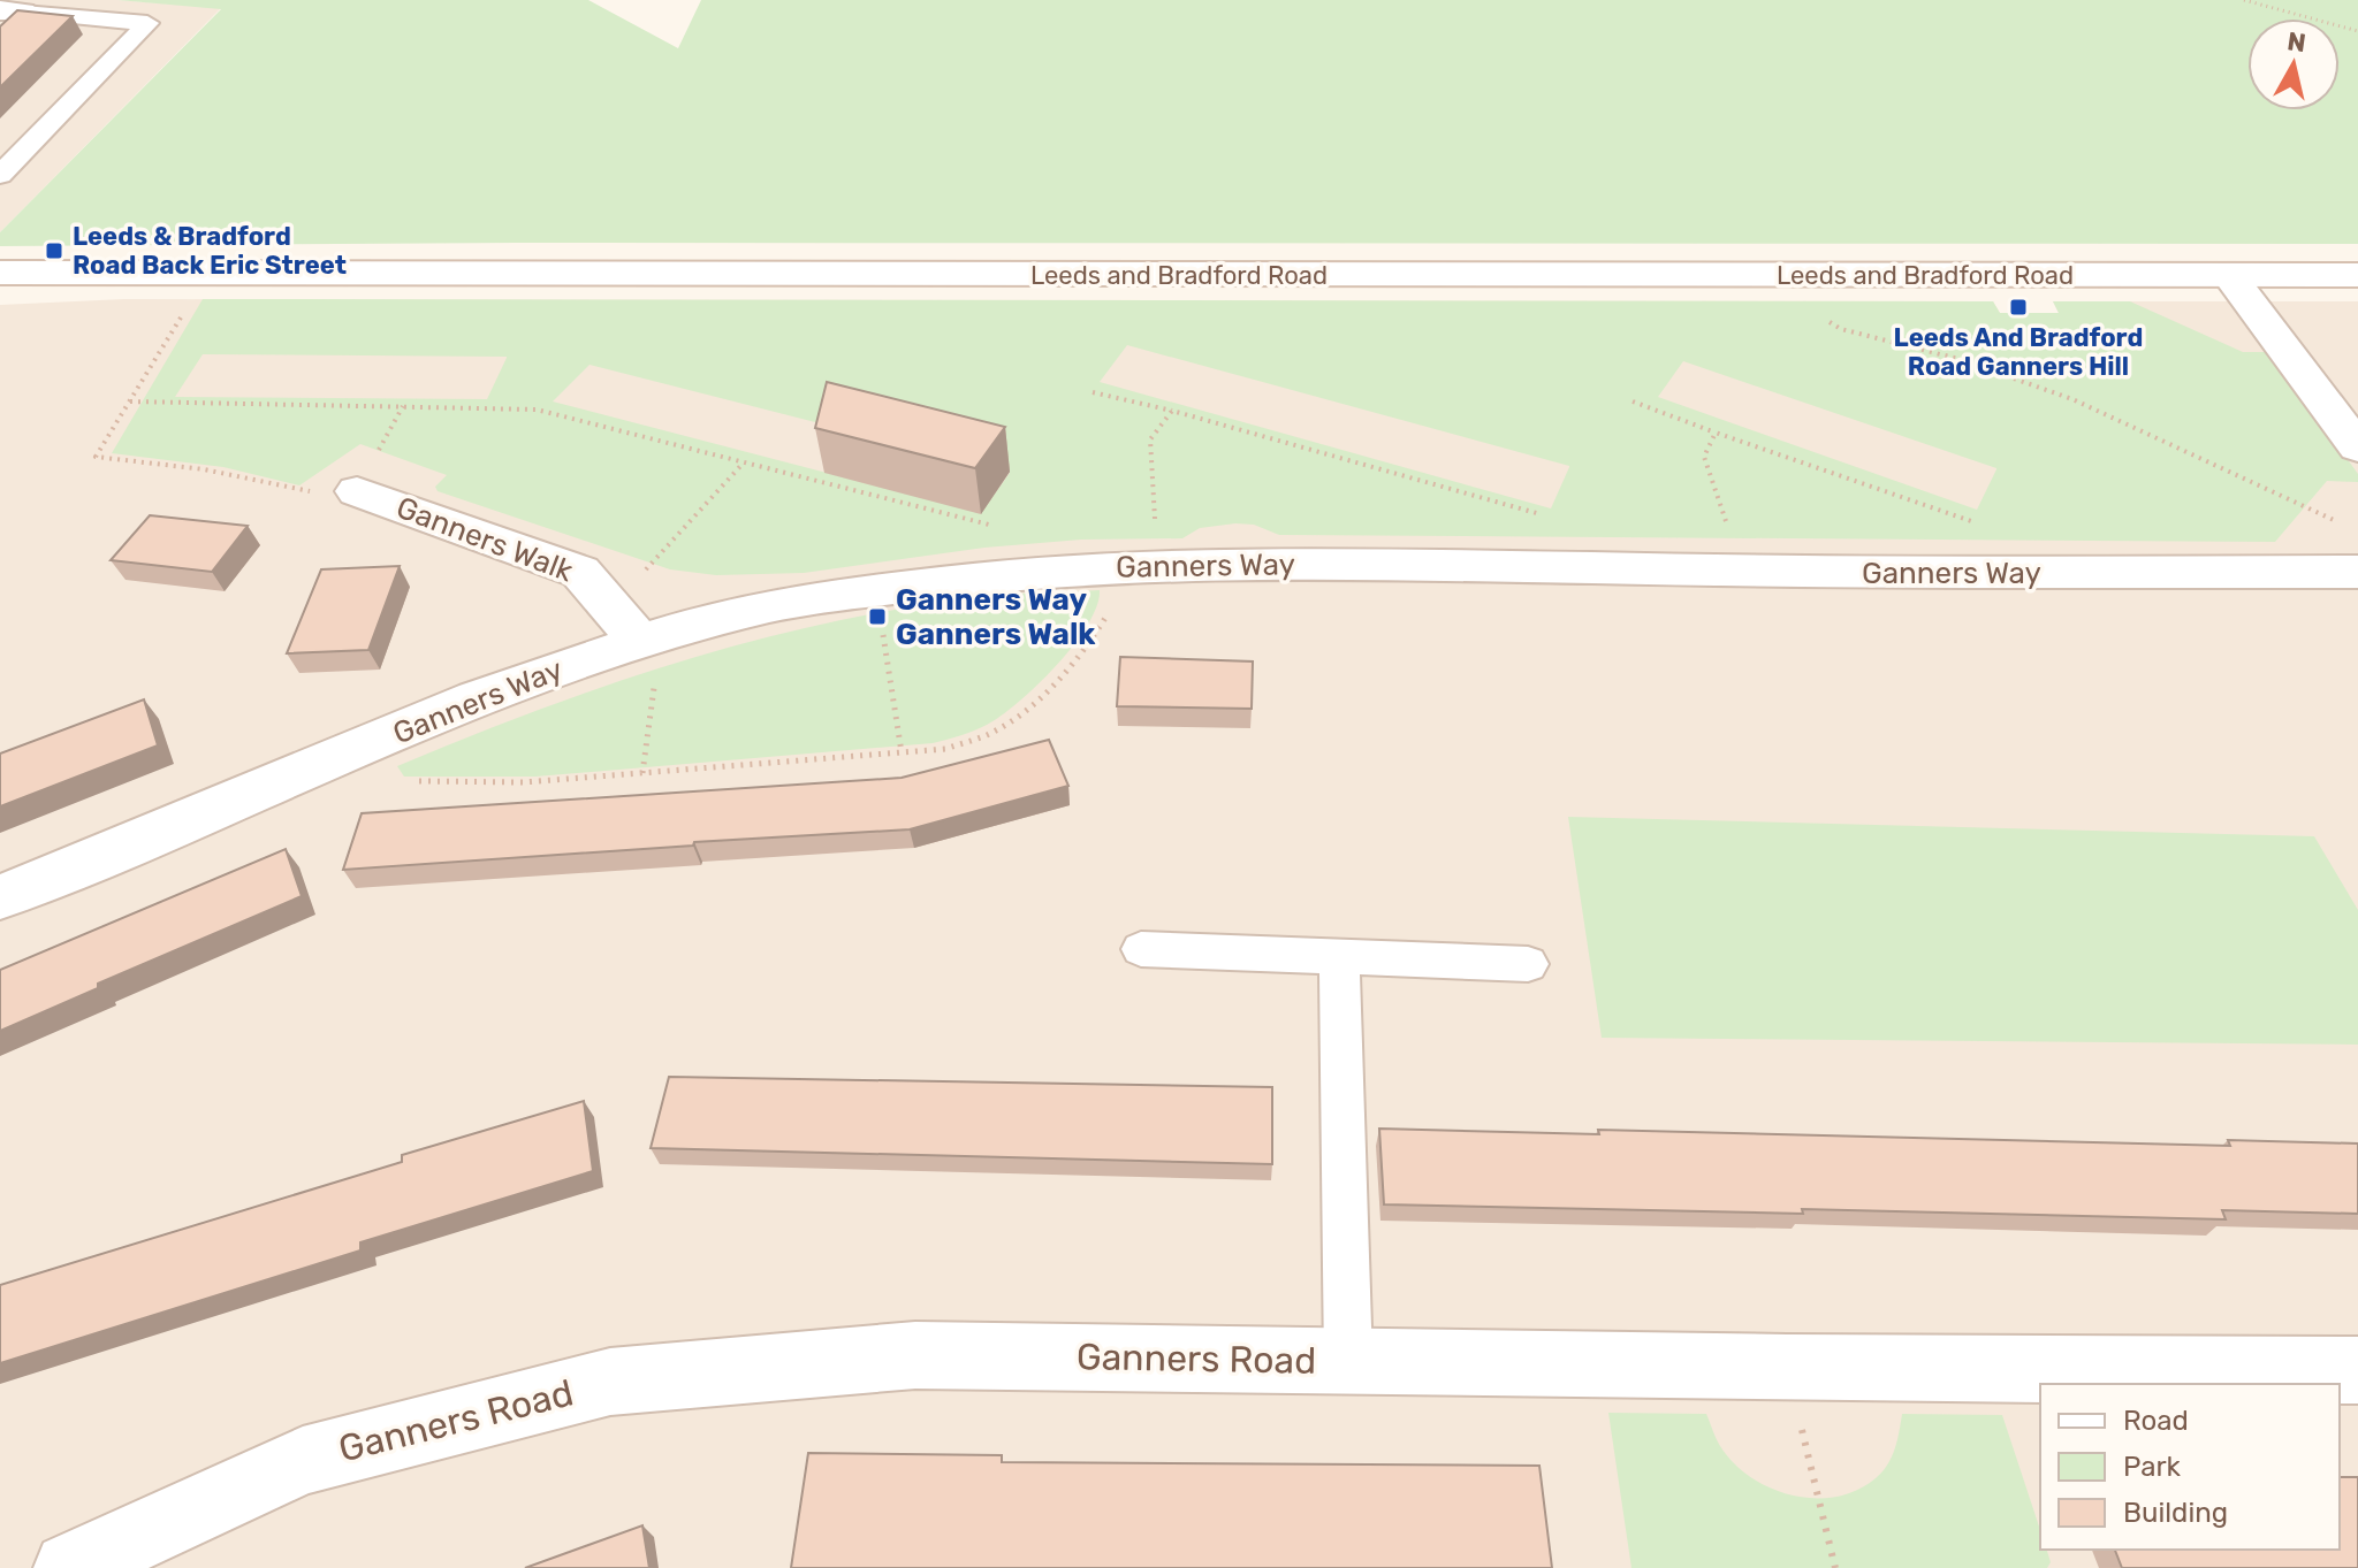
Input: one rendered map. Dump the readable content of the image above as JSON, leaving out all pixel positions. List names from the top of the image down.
{
  "streets": {
    "street": [
      "Leeds and Bradford Road",
      "Ganners Walk",
      "Ganners Way",
      "Ganners Road"
    ]
  },
  "crossings": [
    ["Ganners Walk", "Ganners Way"]
  ],
  "places": {
    "transit": ["Leeds & Bradford Road Back Eric Street", "Leeds And Bradford Road Ganners Hill", "Ganners Way Ganners Walk"]
  },
  "legend": ["Road", "Park", "Building"],
  "north": "top"
}
